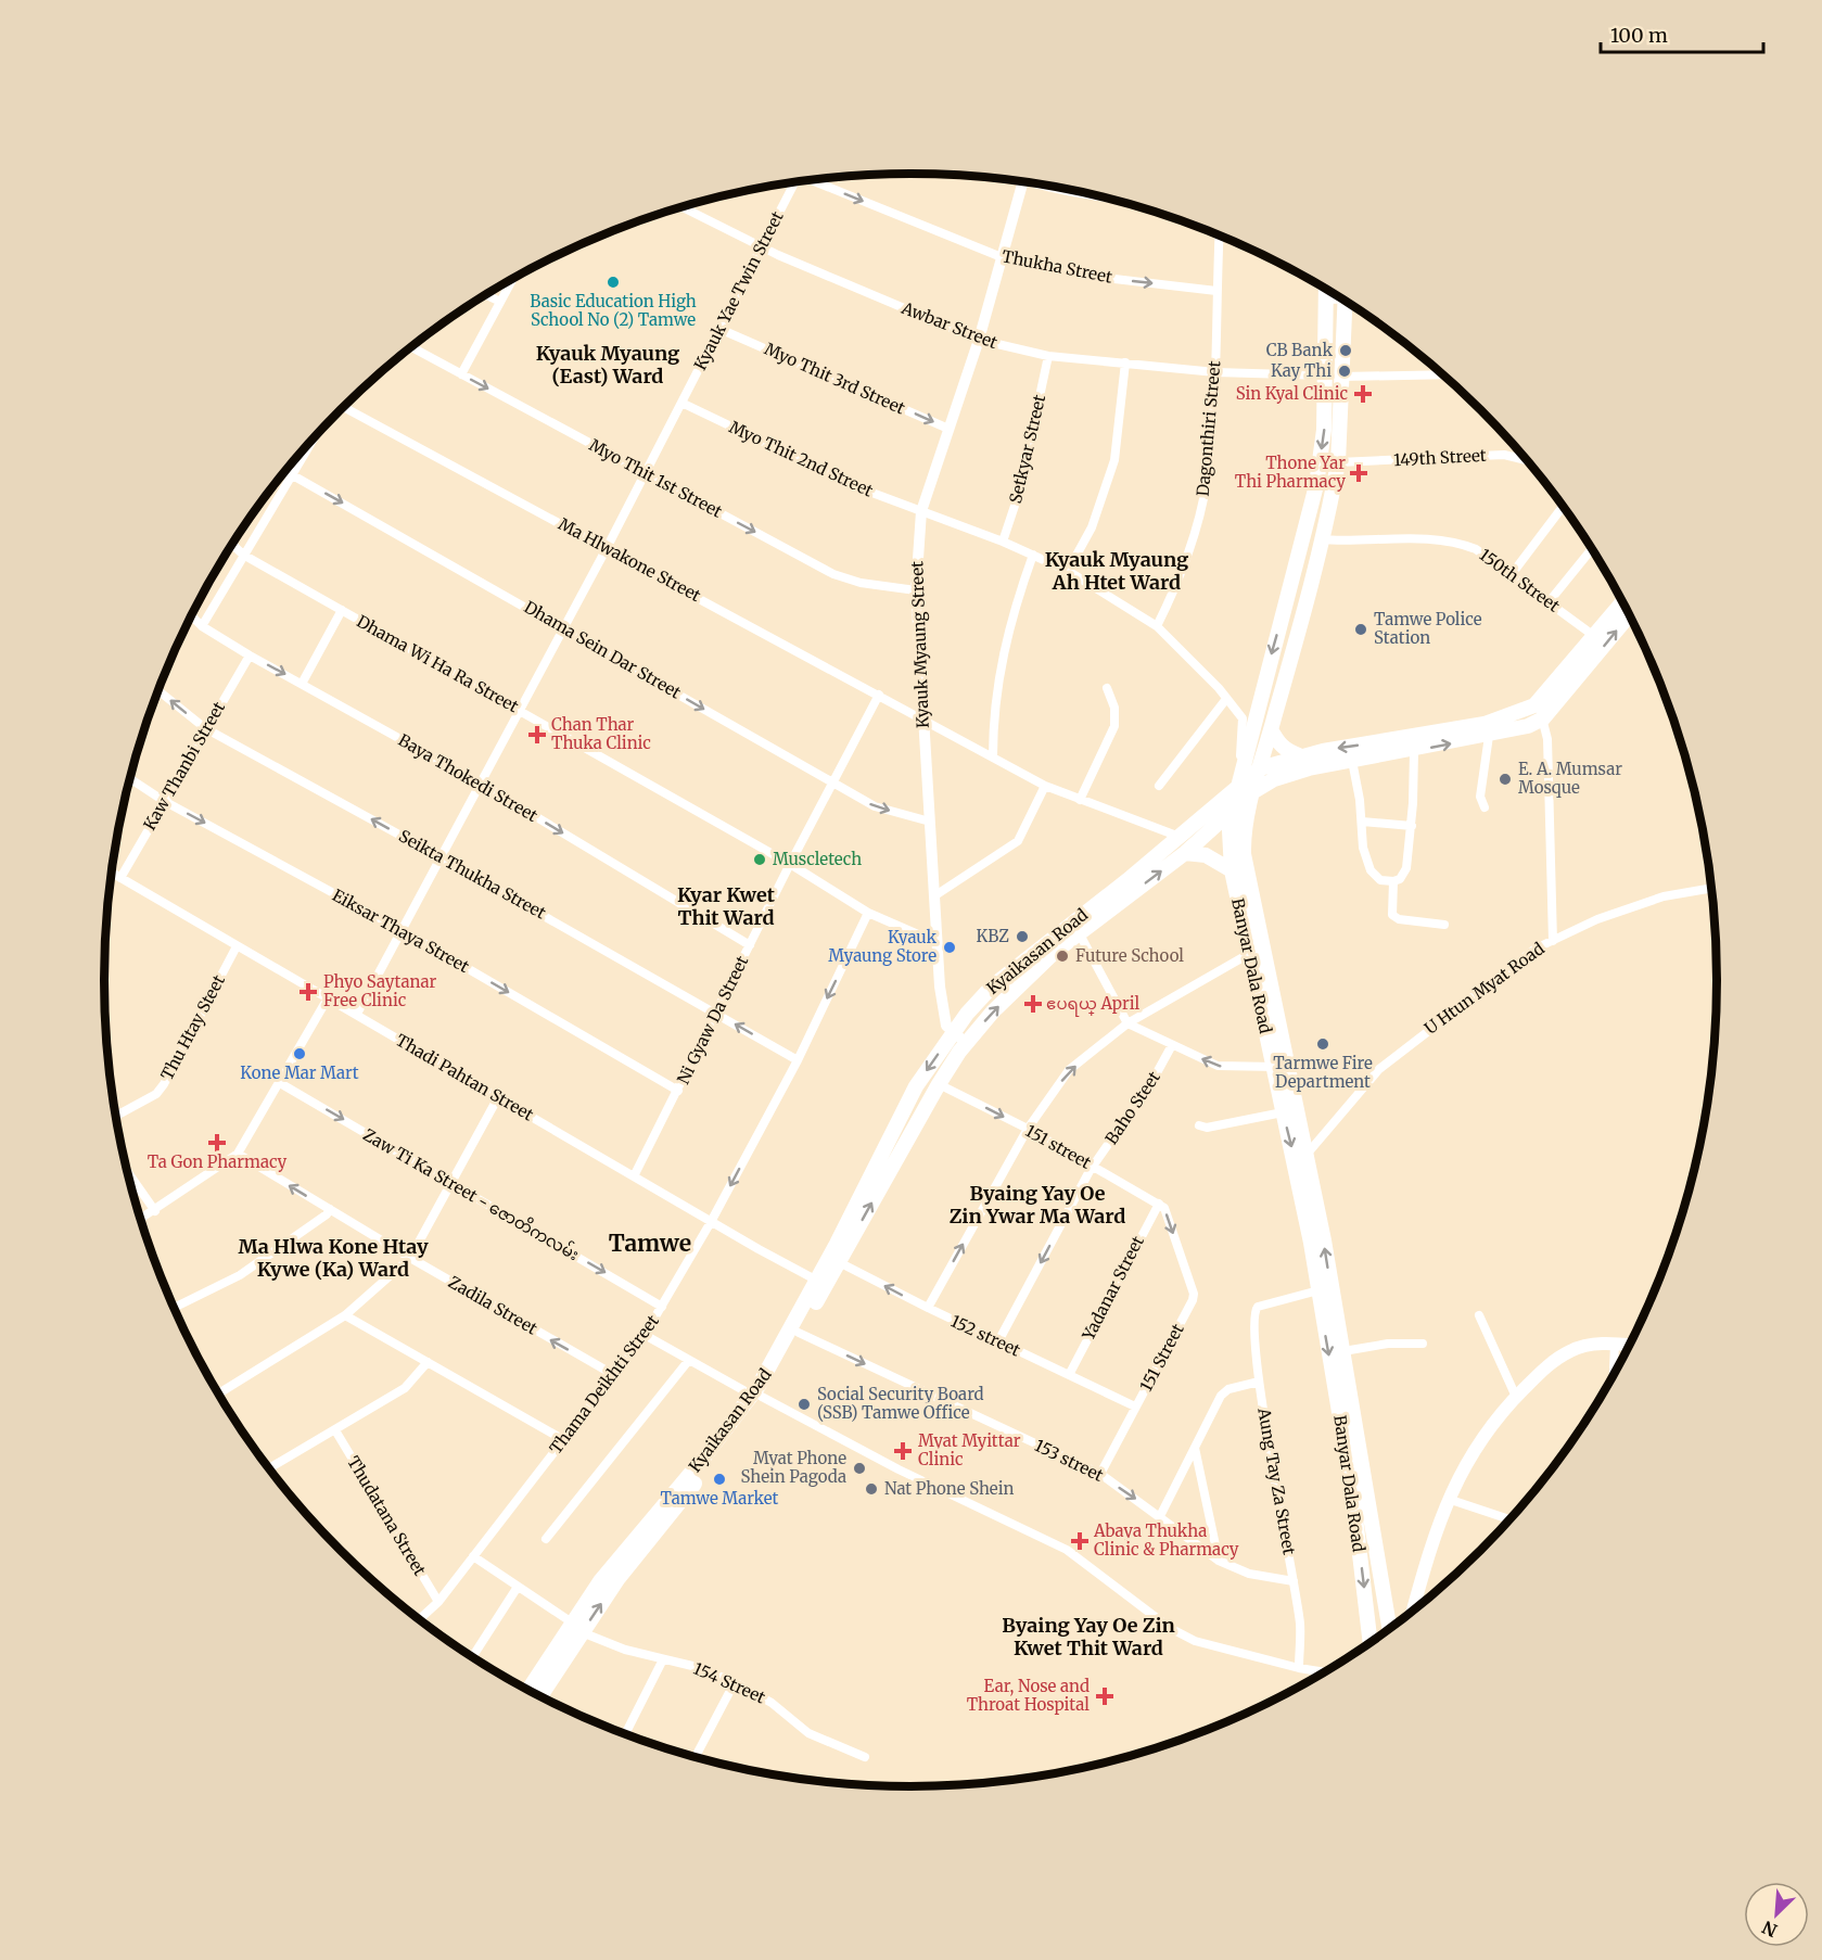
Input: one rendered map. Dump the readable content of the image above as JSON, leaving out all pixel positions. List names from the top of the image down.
{
  "streets": {
    "main road": ["Kyaikasan Road", "Banyar Dala Road"],
    "street": [
      "Thukha Street",
      "Kyauk Yae Twin Street",
      "Awbar Street",
      "Myo Thit 3rd Street",
      "Dagonthiri Street",
      "Setkyar Street",
      "149th Street",
      "Myo Thit 2nd Street",
      "Myo Thit 1st Street",
      "Ma Hlwakone Street",
      "150th Street",
      "Kyauk Myaung Street",
      "Dhama Sein Dar Street",
      "Dhama Wi Ha Ra Street",
      "Kaw Thanbi Street",
      "Baya Thokedi Street",
      "Seikta Thukha Street",
      "Eiksar Thaya Street",
      "U Htun Myat Road",
      "Ni Gyaw Da Street",
      "Thu Htay Steet",
      "Thadi Pahtan Street",
      "Baho Steet",
      "151 street",
      "Zaw Ti Ka Street - ဇောတိကလမ်း",
      "Yadanar Street",
      "Zadila Street",
      "152 street",
      "151 Street",
      "Thama Deikhti Street",
      "153 street",
      "Aung Tay Za Street",
      "Thudatana Street",
      "154 Street"
    ]
  },
  "crossings": [
    ["Thukha Street", "Dagonthiri Street"],
    ["Thukha Street", "Kyauk Myaung Street"],
    ["Kyauk Yae Twin Street", "Awbar Street"],
    ["Kyauk Yae Twin Street", "Myo Thit 3rd Street"],
    ["Kyauk Yae Twin Street", "Myo Thit 2nd Street"],
    ["Kyauk Yae Twin Street", "Myo Thit 1st Street"],
    ["Kyauk Yae Twin Street", "Ma Hlwakone Street"],
    ["Kyauk Yae Twin Street", "Dhama Sein Dar Street"],
    ["Kyauk Yae Twin Street", "Dhama Wi Ha Ra Street"],
    ["Kyauk Yae Twin Street", "Baya Thokedi Street"],
    ["Kyauk Yae Twin Street", "Seikta Thukha Street"],
    ["Kyauk Yae Twin Street", "Eiksar Thaya Street"],
    ["Kyauk Yae Twin Street", "Thadi Pahtan Street"],
    ["Awbar Street", "Dagonthiri Street"],
    ["Awbar Street", "Setkyar Street"],
    ["Awbar Street", "Kyauk Myaung Street"],
    ["Awbar Street", "Banyar Dala Road"],
    ["Myo Thit 3rd Street", "Kyauk Myaung Street"],
    ["Dagonthiri Street", "Myo Thit 2nd Street"],
    ["Setkyar Street", "Myo Thit 2nd Street"],
    ["149th Street", "Banyar Dala Road"],
    ["Myo Thit 2nd Street", "Kyauk Myaung Street"],
    ["Myo Thit 2nd Street", "Kyaikasan Road"],
    ["Myo Thit 2nd Street", "Banyar Dala Road"],
    ["Myo Thit 1st Street", "Kyauk Myaung Street"],
    ["Ma Hlwakone Street", "Kyauk Myaung Street"],
    ["Ma Hlwakone Street", "Kyaikasan Road"],
    ["Ma Hlwakone Street", "Ni Gyaw Da Street"],
    ["150th Street", "Kyaikasan Road"],
    ["150th Street", "Banyar Dala Road"],
    ["Kyauk Myaung Street", "Dhama Sein Dar Street"],
    ["Kyauk Myaung Street", "Dhama Wi Ha Ra Street"],
    ["Kyauk Myaung Street", "Kyaikasan Road"],
    ["Dhama Sein Dar Street", "Ni Gyaw Da Street"],
    ["Dhama Wi Ha Ra Street", "Ni Gyaw Da Street"],
    ["Dhama Wi Ha Ra Street", "Thama Deikhti Street"],
    ["Kaw Thanbi Street", "Baya Thokedi Street"],
    ["Kaw Thanbi Street", "Seikta Thukha Street"],
    ["Kaw Thanbi Street", "Eiksar Thaya Street"],
    ["Kaw Thanbi Street", "Thadi Pahtan Street"],
    ["Baya Thokedi Street", "Ni Gyaw Da Street"],
    ["Seikta Thukha Street", "Ni Gyaw Da Street"],
    ["Seikta Thukha Street", "Thama Deikhti Street"],
    ["Eiksar Thaya Street", "Ni Gyaw Da Street"],
    ["Kyaikasan Road", "Banyar Dala Road"],
    ["Kyaikasan Road", "Thadi Pahtan Street"],
    ["Kyaikasan Road", "151 street"],
    ["Kyaikasan Road", "152 street"],
    ["Kyaikasan Road", "153 street"],
    ["Kyaikasan Road", "154 Street"],
    ["Banyar Dala Road", "U Htun Myat Road"],
    ["Banyar Dala Road", "Aung Tay Za Street"],
    ["Ni Gyaw Da Street", "Thadi Pahtan Street"],
    ["Thu Htay Steet", "Thadi Pahtan Street"],
    ["Thadi Pahtan Street", "Thama Deikhti Street"],
    ["Baho Steet", "151 street"],
    ["Baho Steet", "152 street"],
    ["151 street", "Yadanar Street"],
    ["151 street", "151 Street"],
    ["Zaw Ti Ka Street - ဇောတိကလမ်း", "Thama Deikhti Street"],
    ["Yadanar Street", "152 street"],
    ["Yadanar Street", "151 Street"],
    ["Zadila Street", "Thama Deikhti Street"],
    ["152 street", "151 Street"],
    ["151 Street", "153 street"],
    ["Thama Deikhti Street", "Thudatana Street"],
    ["Thama Deikhti Street", "154 Street"],
    ["153 street", "Aung Tay Za Street"]
  ],
  "one_way": [
    "Thukha Street",
    "Myo Thit 3rd Street",
    "Myo Thit 1st Street",
    "Dhama Sein Dar Street",
    "Baya Thokedi Street",
    "Seikta Thukha Street",
    "Eiksar Thaya Street",
    "151 street",
    "Zaw Ti Ka Street - ဇောတိကလမ်း",
    "Zadila Street",
    "151 Street",
    "Thama Deikhti Street",
    "153 street"
  ],
  "districts": [
    "Kyauk Myaung (East) Ward",
    "Kyauk Myaung Ah Htet Ward",
    "Kyar Kwet Thit Ward",
    "Byaing Yay Oe Zin Ywar Ma Ward",
    "Tamwe",
    "Ma Hlwa Kone Htay Kywe (Ka) Ward",
    "Byaing Yay Oe Zin Kwet Thit Ward"
  ],
  "places": {
    "other": [
      "Basic Education High School No (2) Tamwe",
      "CB Bank",
      "Kay Thi",
      "Tamwe Police Station",
      "E. A. Mumsar Mosque",
      "Muscletech",
      "KBZ",
      "Kyauk Myaung Store",
      "Future School",
      "Tarmwe Fire Department",
      "Kone Mar Mart",
      "Social Security Board (SSB) Tamwe Office",
      "Myat Phone Shein Pagoda",
      "Tamwe Market",
      "Nat Phone Shein"
    ],
    "health": [
      "Sin Kyal Clinic",
      "Thone Yar Thi Pharmacy",
      "Chan Thar Thuka Clinic",
      "Phyo Saytanar Free Clinic",
      "ဧပရယ္ April",
      "Ta Gon Pharmacy",
      "Myat Myittar Clinic",
      "Abaya Thukha Clinic & Pharmacy",
      "Ear, Nose and Throat Hospital"
    ]
  },
  "scale_bar": "100 m",
  "north": "bottom left"
}
